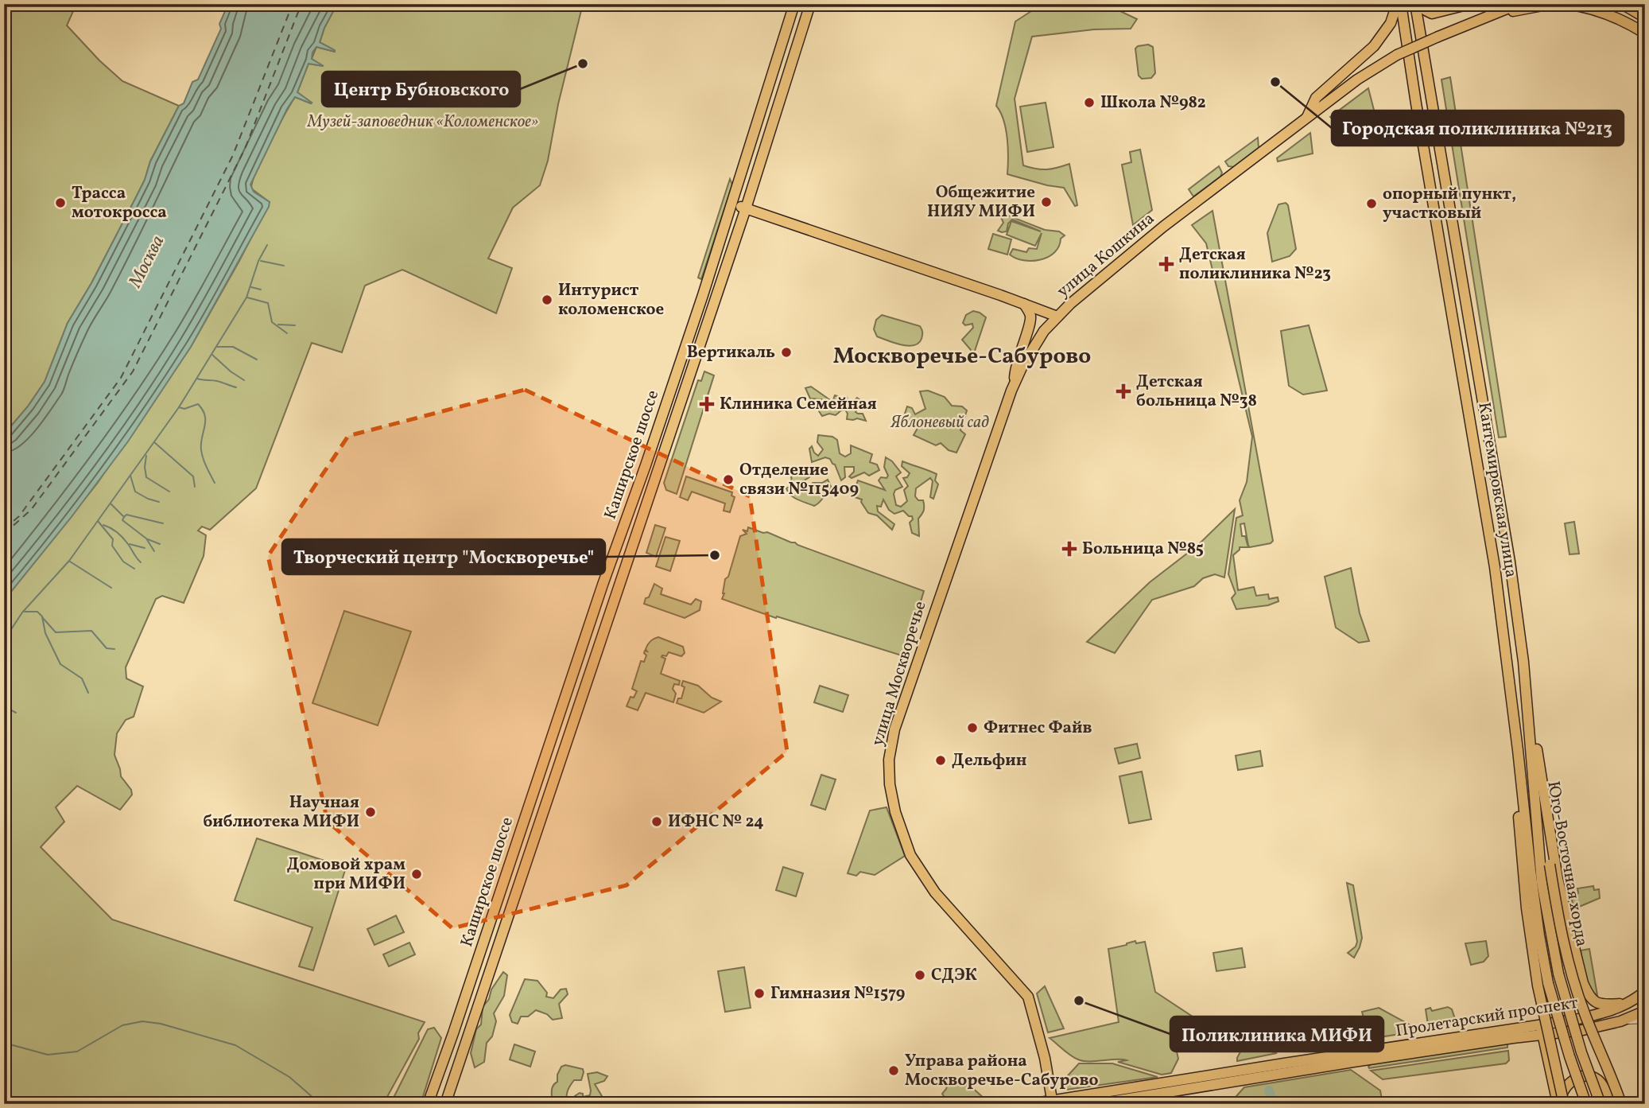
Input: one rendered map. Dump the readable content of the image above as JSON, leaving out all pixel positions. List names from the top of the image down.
{
  "streets": {
    "main road": [
      "улица Кошкина",
      "Каширское шоссе",
      "Кантемировская улица",
      "улица Москворечье",
      "Юго-Восточная хорда",
      "Пролетарский проспект"
    ]
  },
  "crossings": [
    ["улица Кошкина", "Каширское шоссе"],
    ["улица Кошкина", "улица Москворечье"],
    ["Кантемировская улица", "Юго-Восточная хорда"],
    ["улица Москворечье", "Пролетарский проспект"]
  ],
  "districts": ["Москворечье-Сабурово"],
  "water": ["Москва"],
  "parks": ["Музей-заповедник «Коломенское»", "Яблоневый сад"],
  "places": {
    "other": [
      "Центр Бубновского",
      "Городская поликлиника №213",
      "Школа №982",
      "Общежитие НИЯУ МИФИ",
      "Трасса мотокросса",
      "опорный пункт, участковый",
      "Интурист коломенское",
      "Вертикаль",
      "Отделение связи №115409",
      "Творческий центр \"Москворечье\"",
      "Фитнес Файв",
      "Дельфин",
      "Научная библиотека МИФИ",
      "ИФНС № 24",
      "Домовой храм при МИФИ",
      "СДЭК",
      "Гимназия №1579",
      "Поликлиника МИФИ",
      "Управа района Москворечье-Сабурово"
    ],
    "health": [
      "Детская поликлиника №23",
      "Детская больница №38",
      "Клиника Семейная",
      "Больница №85"
    ]
  }
}
